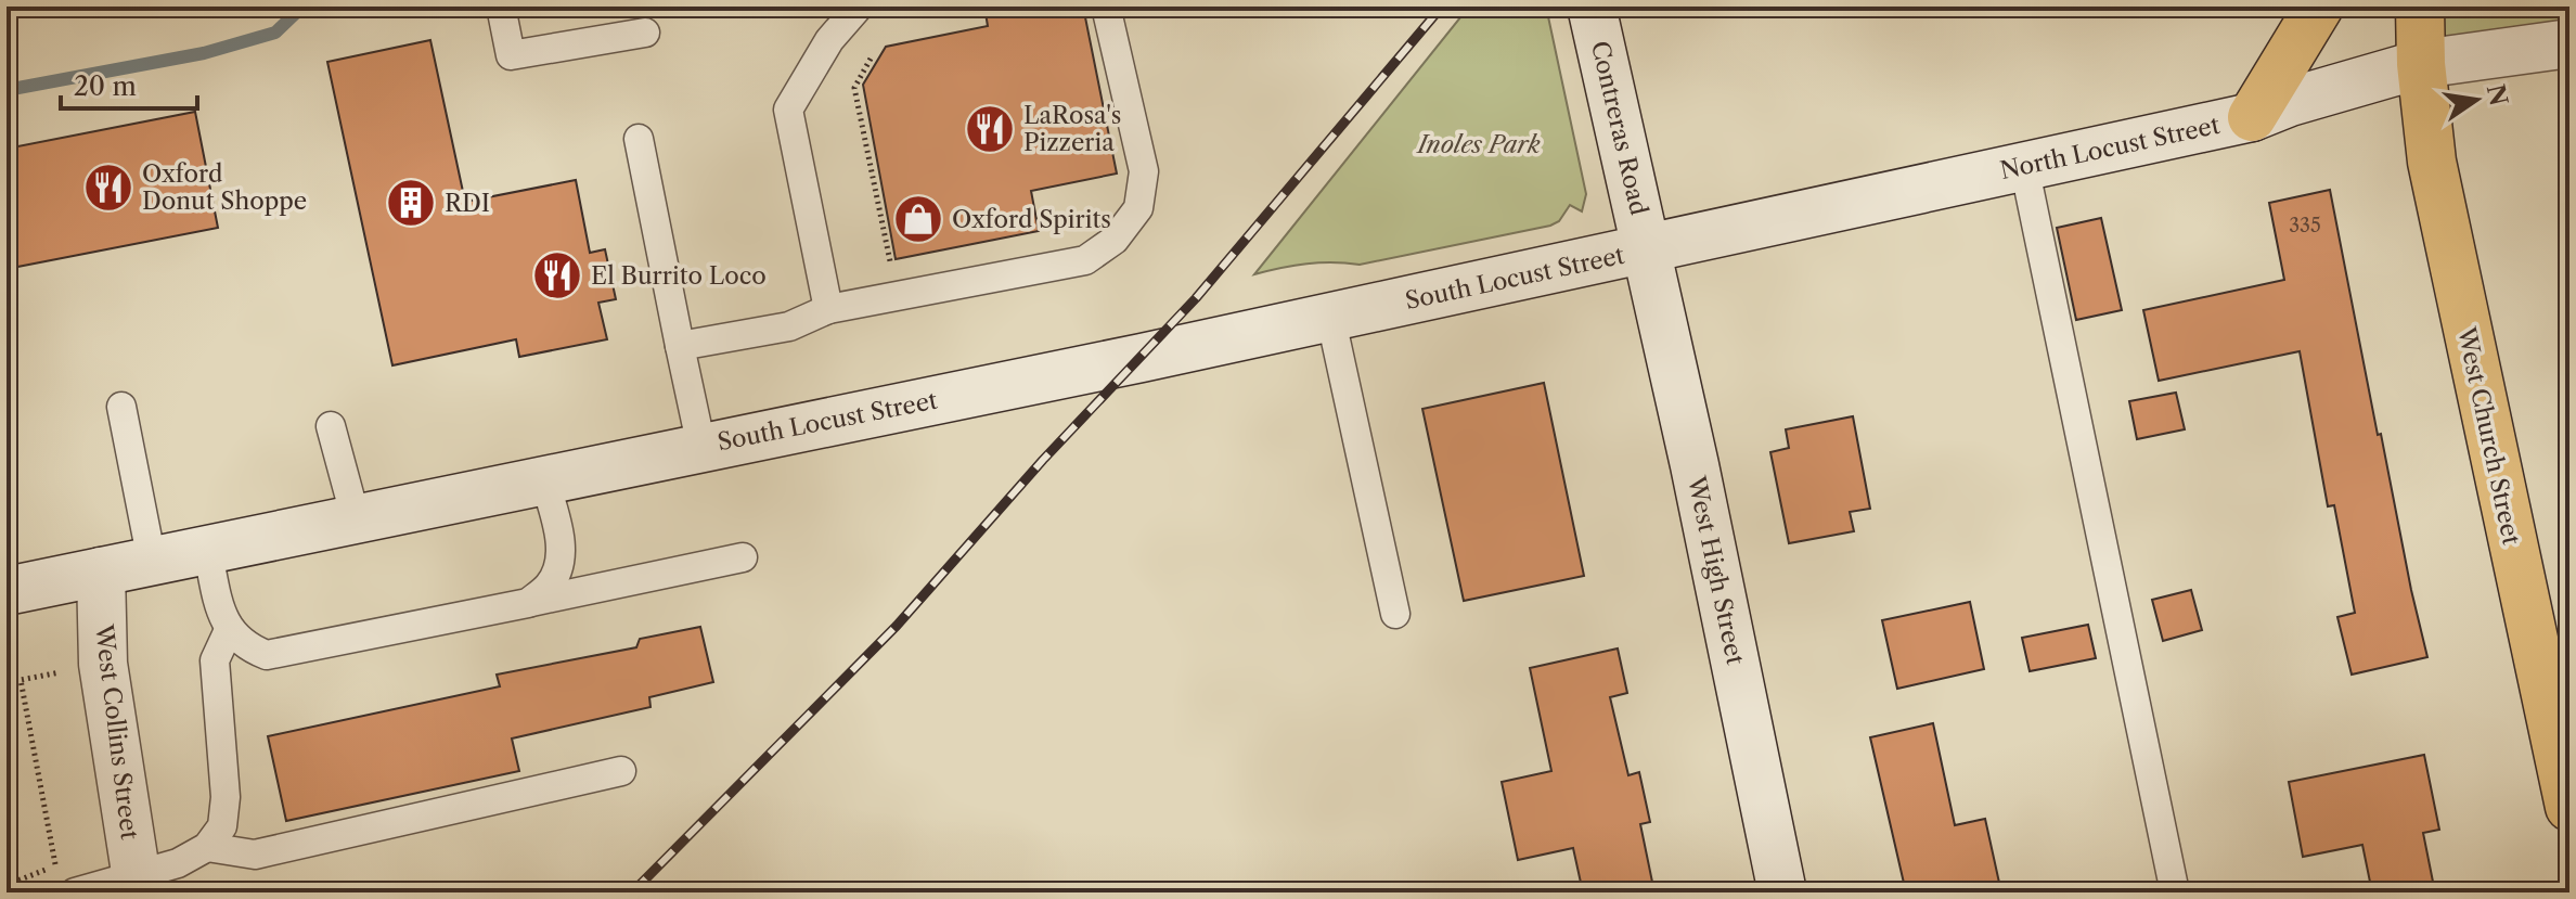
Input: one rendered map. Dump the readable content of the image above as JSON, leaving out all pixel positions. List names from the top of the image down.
{
  "streets": {
    "highway": ["West Church Street"],
    "street": [
      "Contreras Road",
      "North Locust Street",
      "South Locust Street",
      "West High Street",
      "West Collins Street"
    ]
  },
  "crossings": [
    ["Contreras Road", "North Locust Street"],
    ["Contreras Road", "South Locust Street"],
    ["Contreras Road", "West High Street"],
    ["North Locust Street", "South Locust Street"],
    ["North Locust Street", "West Church Street"],
    ["North Locust Street", "West High Street"],
    ["South Locust Street", "West High Street"],
    ["South Locust Street", "West Collins Street"]
  ],
  "parks": ["Inoles Park"],
  "places": {
    "restaurant": ["LaRosa's Pizzeria", "Oxford Donut Shoppe", "El Burrito Loco"],
    "building": ["RDI"],
    "shop": ["Oxford Spirits"]
  },
  "house_numbers": ["335"],
  "scale_bar": "20 m",
  "north": "right"
}
